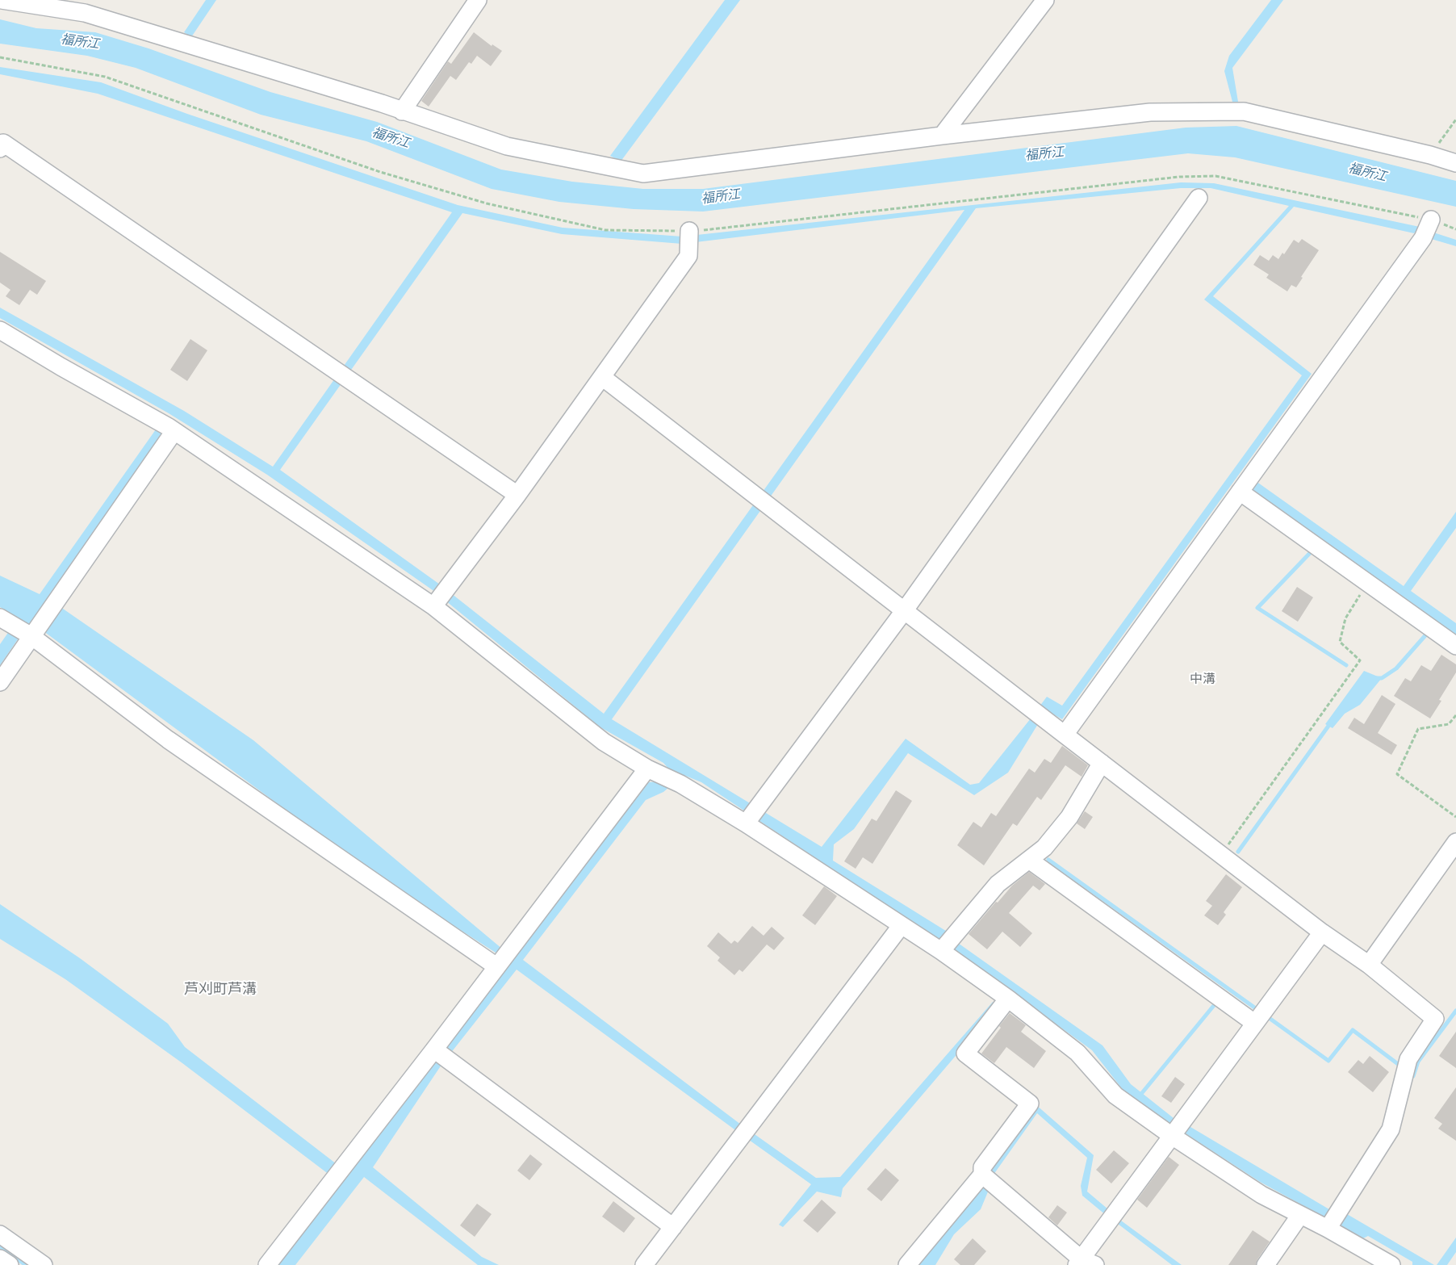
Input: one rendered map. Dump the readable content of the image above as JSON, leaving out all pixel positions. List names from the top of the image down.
{
  "districts": ["中溝", "芦刈町芦溝"],
  "water": ["福所江"]
}
